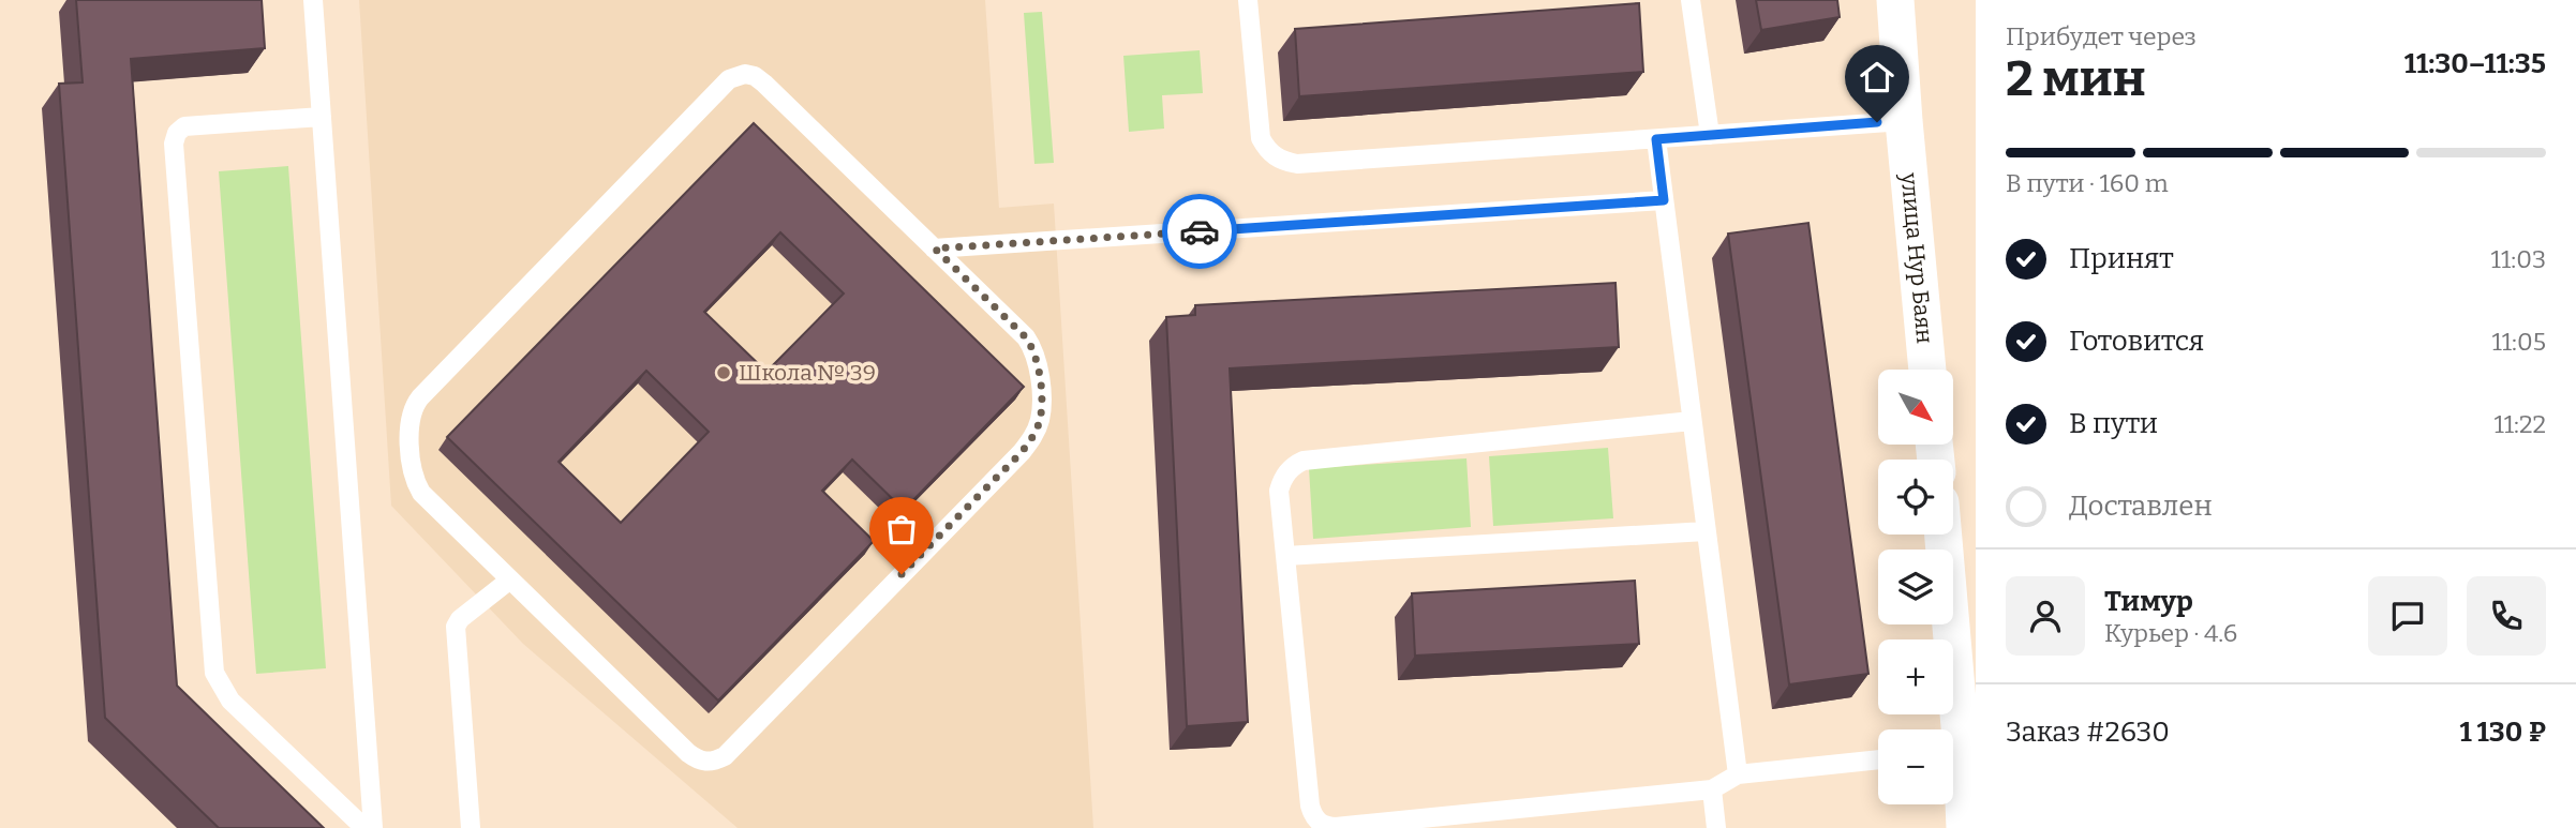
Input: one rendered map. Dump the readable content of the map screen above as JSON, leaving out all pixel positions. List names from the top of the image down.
{
  "streets": {
    "street": ["улица Нур Баян"]
  },
  "places": ["Школа № 39"],
  "north": "bottom right",
  "page": {
    "heading": ["2 мин", "Прибудет через", "11:30–11:35"],
    "panel": [
      "Тимур",
      "Курьер · 4.6",
      "Заказ #2630",
      "1 130 ₽"
    ],
    "bar": "В пути · 160 m",
    "list": [
      ["Принят", "11:03"],
      ["Готовится", "11:05"],
      ["В пути", "11:22"],
      "Доставлен"
    ],
    "map_buttons": ["+", "−"]
  }
}
